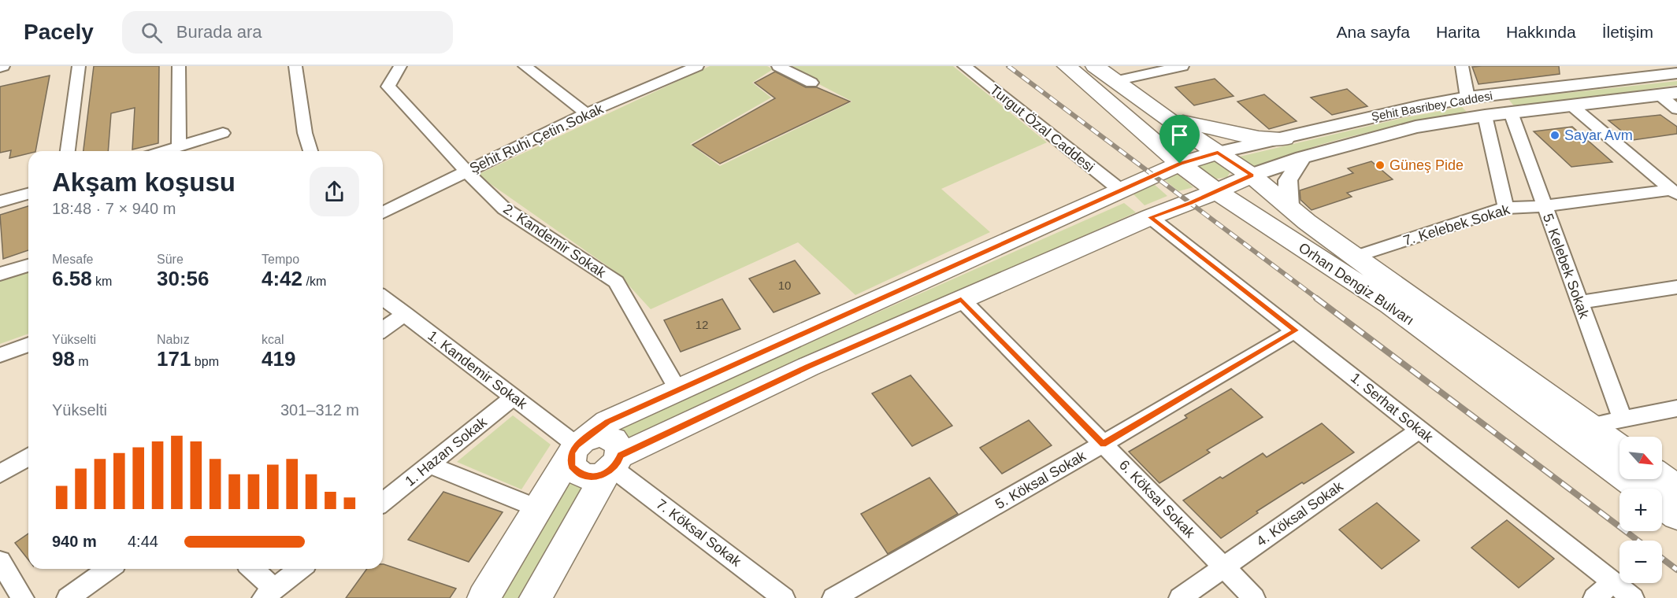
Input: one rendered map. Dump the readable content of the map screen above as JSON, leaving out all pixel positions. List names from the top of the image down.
{
  "streets": {
    "main road": ["Orhan Dengiz Bulvarı"],
    "street": [
      "Şehit Basribey Caddesi",
      "Turgut Özal Caddesi",
      "Şehit Ruhi Çetin Sokak",
      "7. Kelebek Sokak",
      "2. Kandemir Sokak",
      "5. Kelebek Sokak",
      "1. Kandemir Sokak",
      "1. Serhat Sokak",
      "1. Hazan Sokak",
      "5. Köksal Sokak",
      "6. Köksal Sokak",
      "4. Köksal Sokak",
      "7. Köksal Sokak"
    ]
  },
  "crossings": [
    ["Şehit Basribey Caddesi", "5. Kelebek Sokak"],
    ["Şehit Basribey Caddesi", "Orhan Dengiz Bulvarı"],
    ["Şehit Ruhi Çetin Sokak", "2. Kandemir Sokak"],
    ["7. Kelebek Sokak", "5. Kelebek Sokak"],
    ["7. Kelebek Sokak", "Orhan Dengiz Bulvarı"],
    ["1. Kandemir Sokak", "1. Hazan Sokak"],
    ["1. Kandemir Sokak", "7. Köksal Sokak"],
    ["1. Serhat Sokak", "5. Köksal Sokak"],
    ["1. Serhat Sokak", "4. Köksal Sokak"],
    ["5. Köksal Sokak", "6. Köksal Sokak"],
    ["6. Köksal Sokak", "4. Köksal Sokak"]
  ],
  "places": ["Sayar Avm", "Güneş Pide"],
  "house_numbers": ["10", "12"],
  "north": "bottom right",
  "page": {
    "header": "Pacely",
    "search": "Burada ara",
    "nav": [
      "Ana sayfa",
      "Harita",
      "Hakkında",
      "İletişim"
    ],
    "heading": ["Akşam koşusu", "18:48 · 7 × 940 m"],
    "stats": [
      ["Mesafe", "6.58 km"],
      ["Süre", "30:56"],
      ["Tempo", "4:42 /km"],
      ["Yükselti", "98 m"],
      ["Nabız", "171 bpm"],
      ["kcal", "419"]
    ],
    "chart": ["Yükselti", "301–312 m"],
    "map_buttons": ["+", "−"],
    "list": [
      {
        "name": "940 m",
        "note": "4:44"
      }
    ]
  }
}
